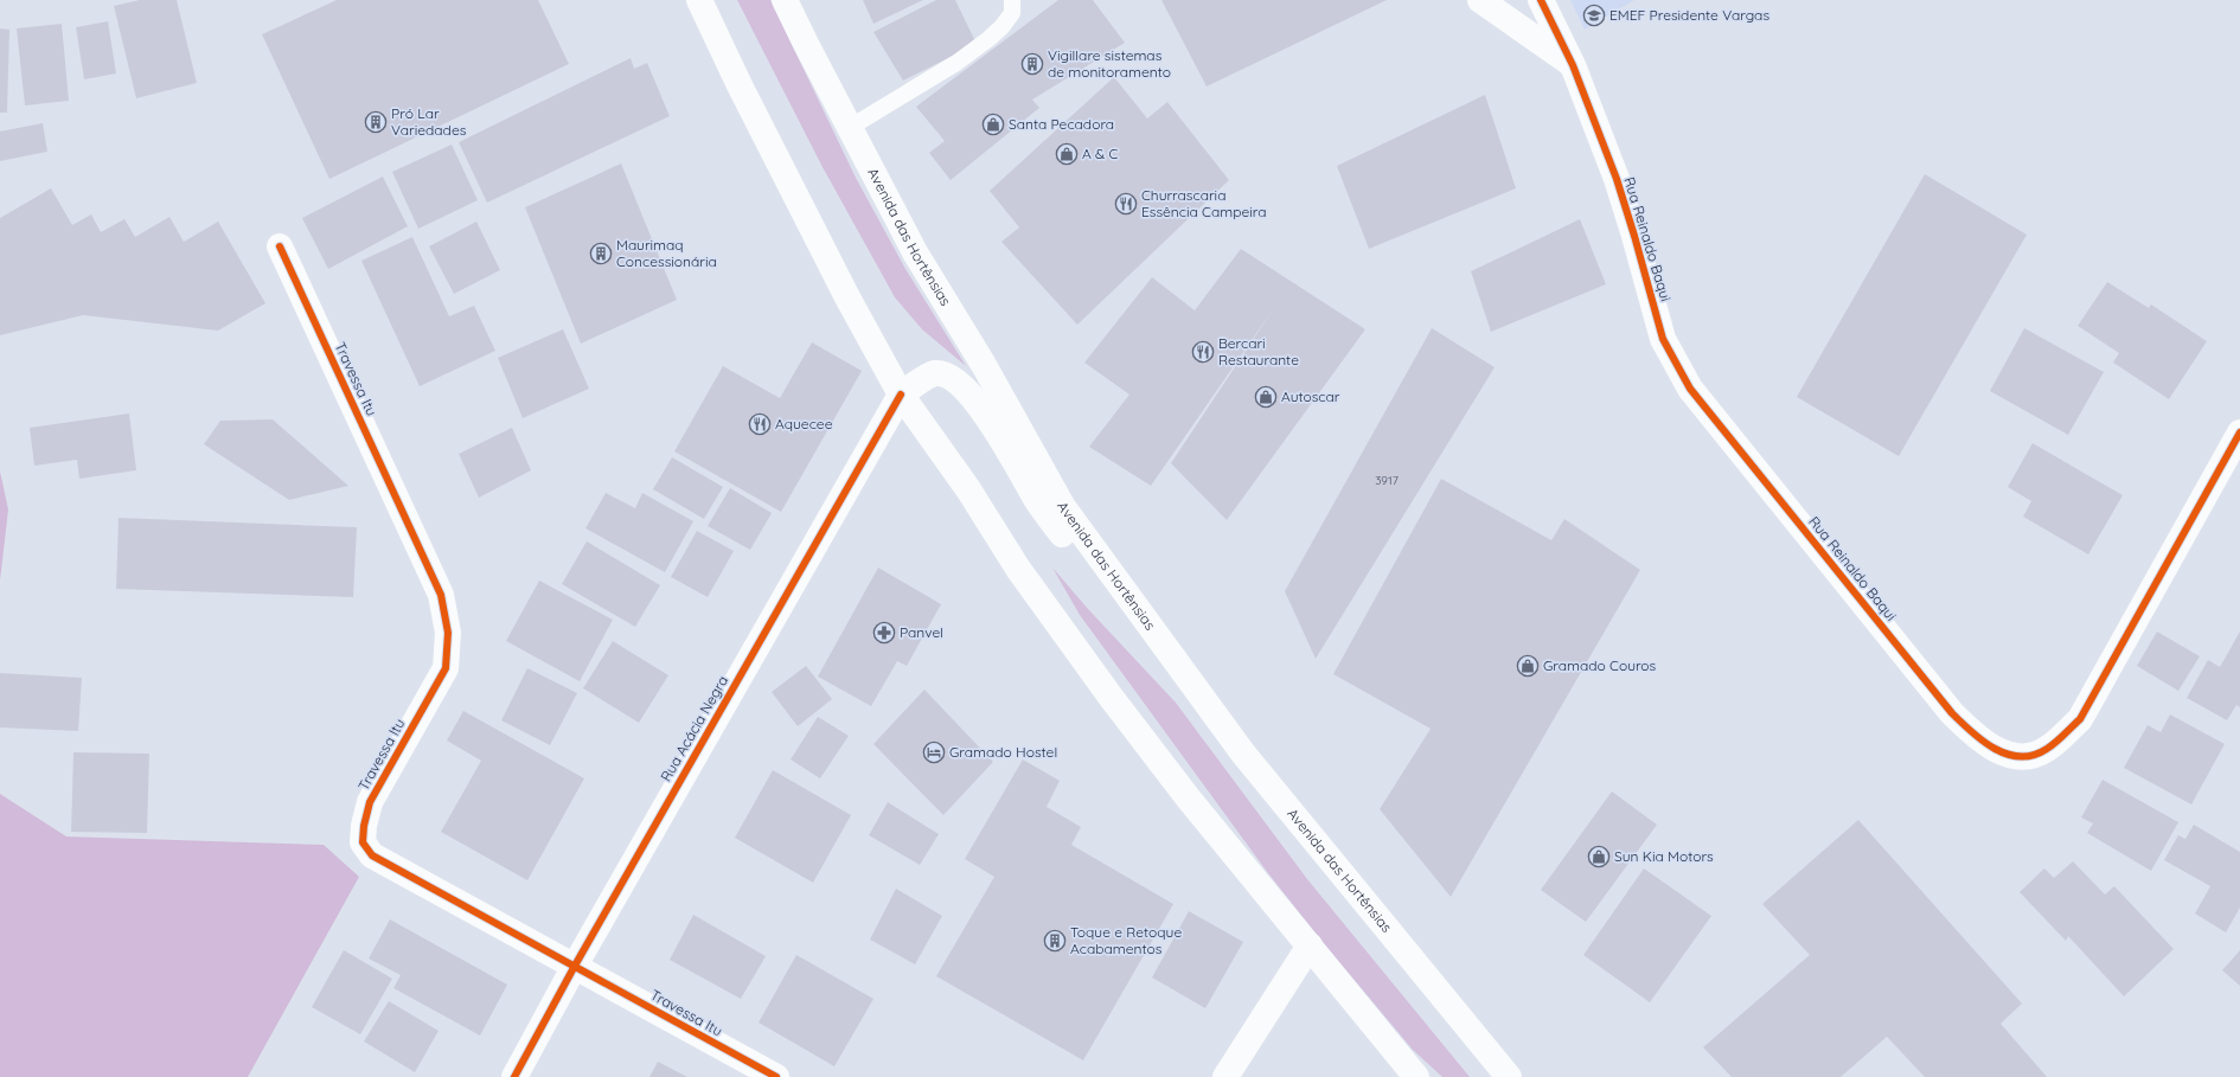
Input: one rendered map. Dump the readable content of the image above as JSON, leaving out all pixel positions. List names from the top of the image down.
{
  "streets": {
    "street": [
      "Avenida das Hortênsias",
      "Rua Reinaldo Baqui",
      "Travessa Itu",
      "Rua Acácia Negra"
    ]
  },
  "crossings": [
    ["Travessa Itu", "Rua Acácia Negra"]
  ],
  "places": {
    "school or university": ["EMEF Presidente Vargas"],
    "building": [
      "Vigillare sistemas de monitoramento",
      "Pró Lar Variedades",
      "Maurimaq Concessionária",
      "Toque e Retoque Acabamentos"
    ],
    "shop": [
      "Santa Pecadora",
      "A & C",
      "Autoscar",
      "Gramado Couros",
      "Sun Kia Motors"
    ],
    "restaurant": ["Churrascaria Essência Campeira", "Bercari Restaurante", "Aquecee"],
    "pharmacy": ["Panvel"],
    "hotel": ["Gramado Hostel"]
  },
  "house_numbers": ["3917"]
}
